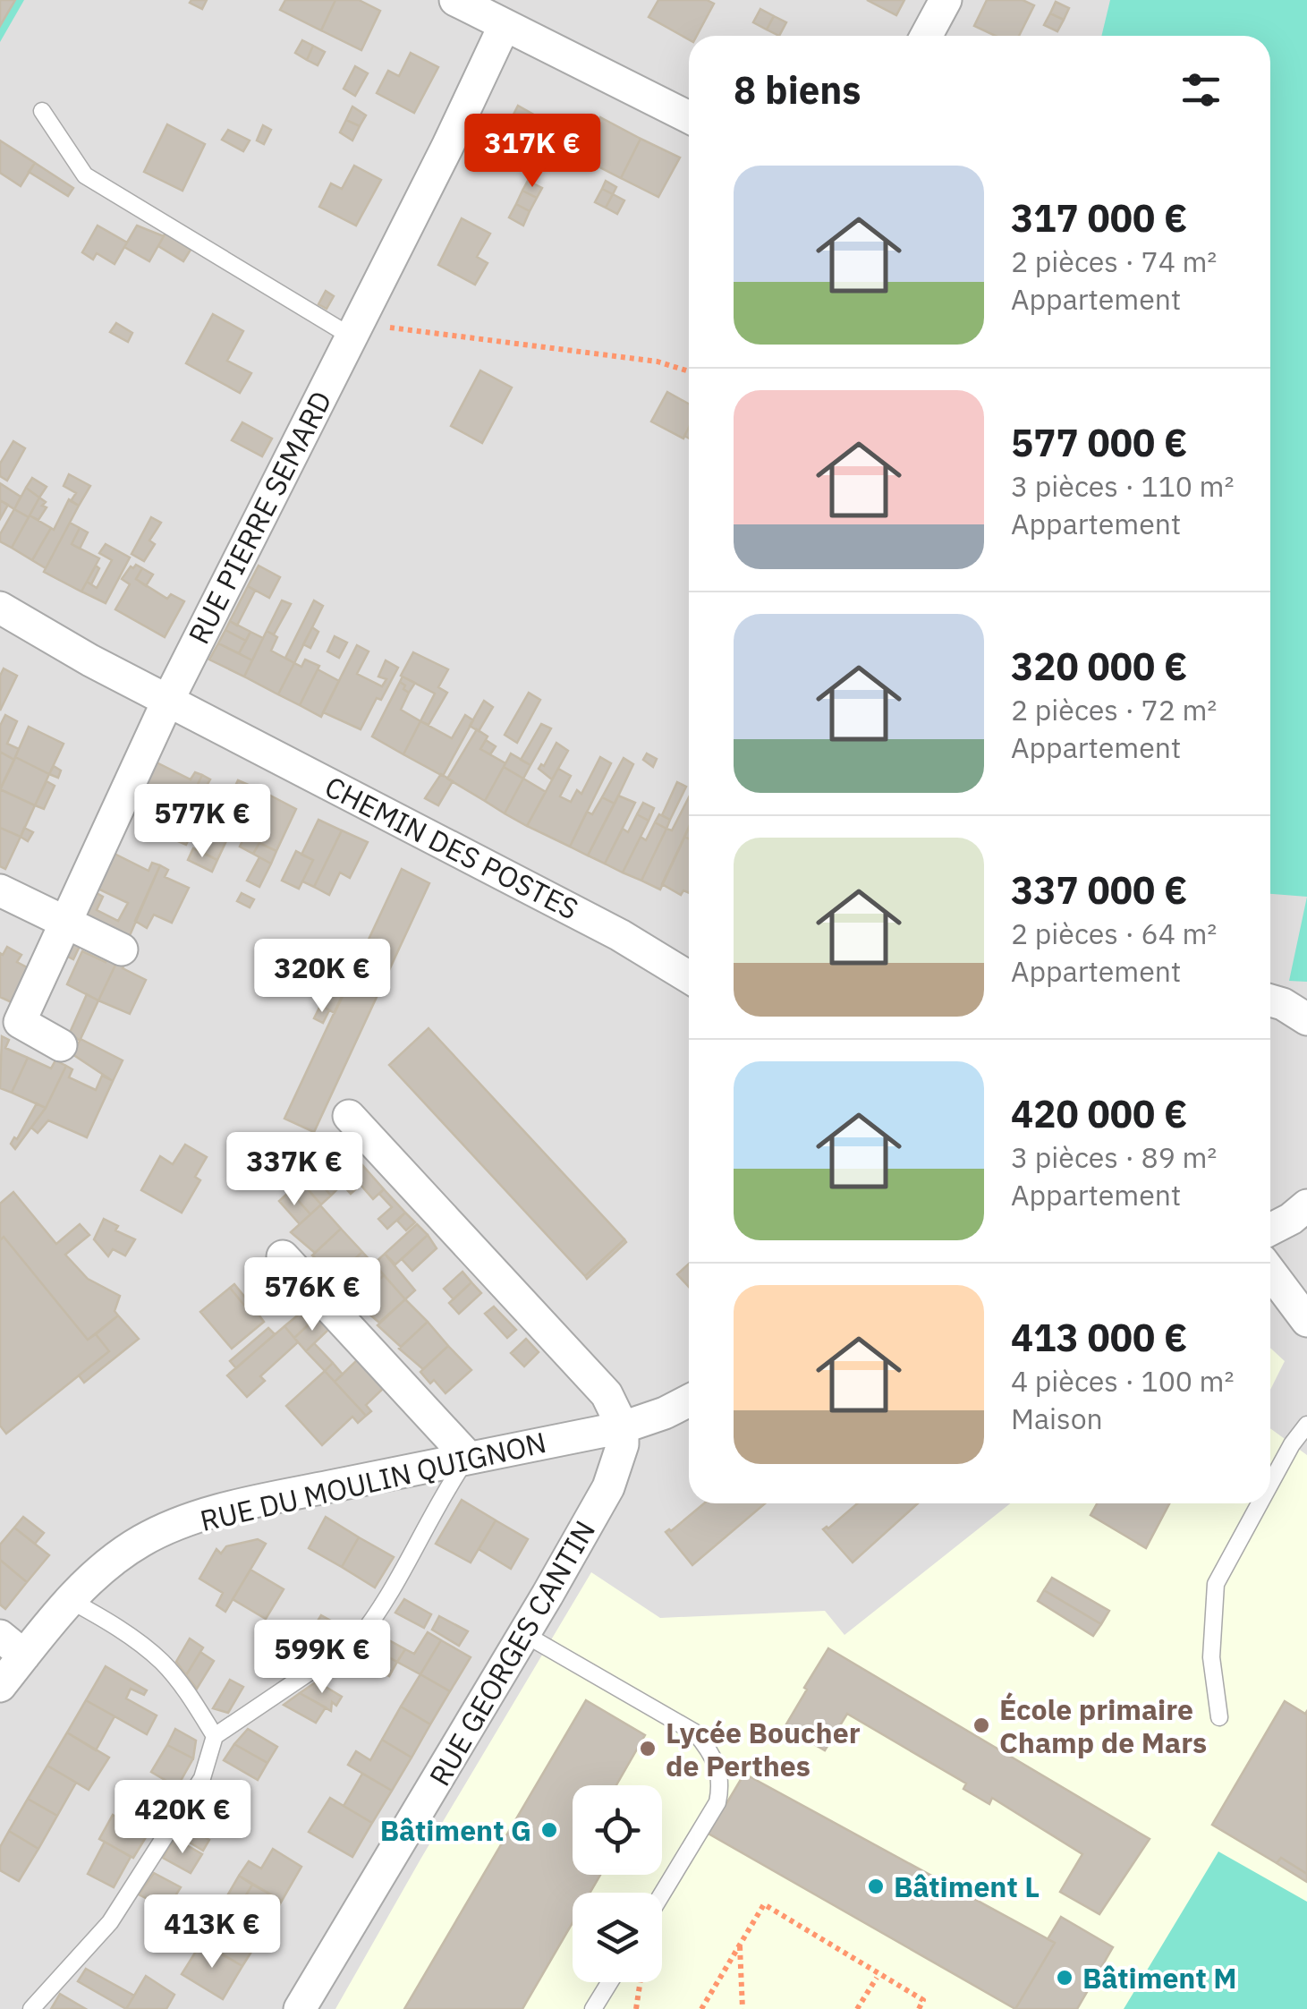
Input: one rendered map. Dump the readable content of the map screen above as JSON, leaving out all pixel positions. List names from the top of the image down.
{
  "streets": {
    "street": [
      "RUE PIERRE SEMARD",
      "CHEMIN DES POSTES",
      "RUE DU MOULIN QUIGNON",
      "RUE GEORGES CANTIN"
    ]
  },
  "crossings": [
    ["RUE PIERRE SEMARD", "CHEMIN DES POSTES"],
    ["RUE DU MOULIN QUIGNON", "RUE GEORGES CANTIN"]
  ],
  "places": [
    "École primaire Champ de Mars",
    "Lycée Boucher de Perthes",
    "Bâtiment G",
    "Bâtiment L",
    "Bâtiment M"
  ],
  "page": {
    "heading": "8 biens",
    "price": [
      "317K €",
      "577K €",
      "320K €",
      "337K €",
      "576K €",
      "599K €",
      "420K €",
      "413K €"
    ],
    "list": [
      {
        "name": "317 000 €",
        "note": "2 pièces · 74 m² · Appartement"
      },
      {
        "name": "577 000 €",
        "note": "3 pièces · 110 m² · Appartement"
      },
      {
        "name": "320 000 €",
        "note": "2 pièces · 72 m² · Appartement"
      },
      {
        "name": "337 000 €",
        "note": "2 pièces · 64 m² · Appartement"
      },
      {
        "name": "420 000 €",
        "note": "3 pièces · 89 m² · Appartement"
      },
      {
        "name": "413 000 €",
        "note": "4 pièces · 100 m² · Maison"
      }
    ]
  }
}
